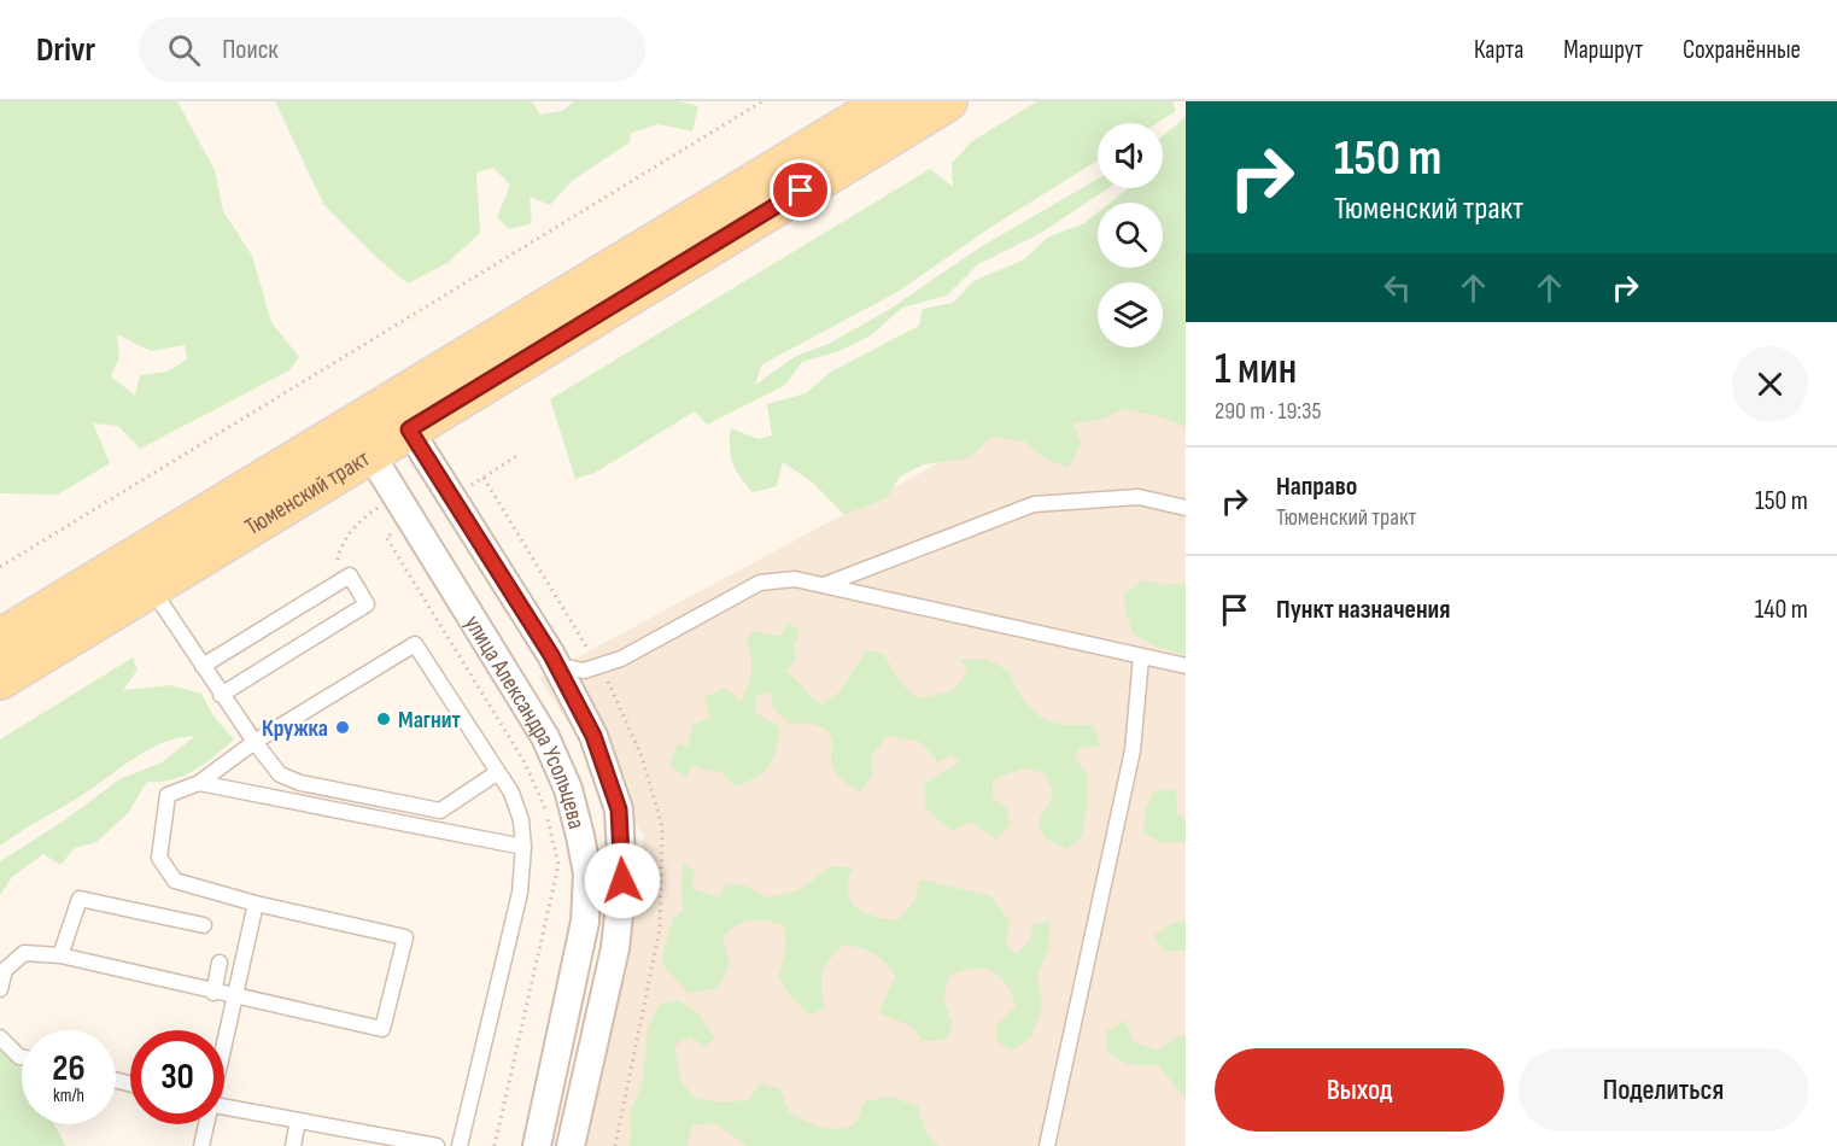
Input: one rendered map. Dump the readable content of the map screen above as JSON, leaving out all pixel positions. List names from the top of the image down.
{
  "streets": {
    "main road": ["Тюменский тракт"],
    "street": ["улица Александра Усольцева"]
  },
  "crossings": [
    ["Тюменский тракт", "улица Александра Усольцева"]
  ],
  "places": ["Магнит", "Кружка"],
  "page": {
    "header": "Drivr",
    "search": "Поиск",
    "nav": ["Карта", "Маршрут", "Сохранённые"],
    "turn": ["150 m", "Тюменский тракт"],
    "heading": ["1 мин", "290 m · 19:35"],
    "list": [
      {
        "name": "Направо",
        "note": "Тюменский тракт",
        "value": "150 m"
      },
      {
        "name": "Пункт назначения",
        "value": "140 m"
      }
    ],
    "speed": "26 km/h",
    "limit": "30",
    "buttons": ["Выход", "Поделиться"]
  }
}
